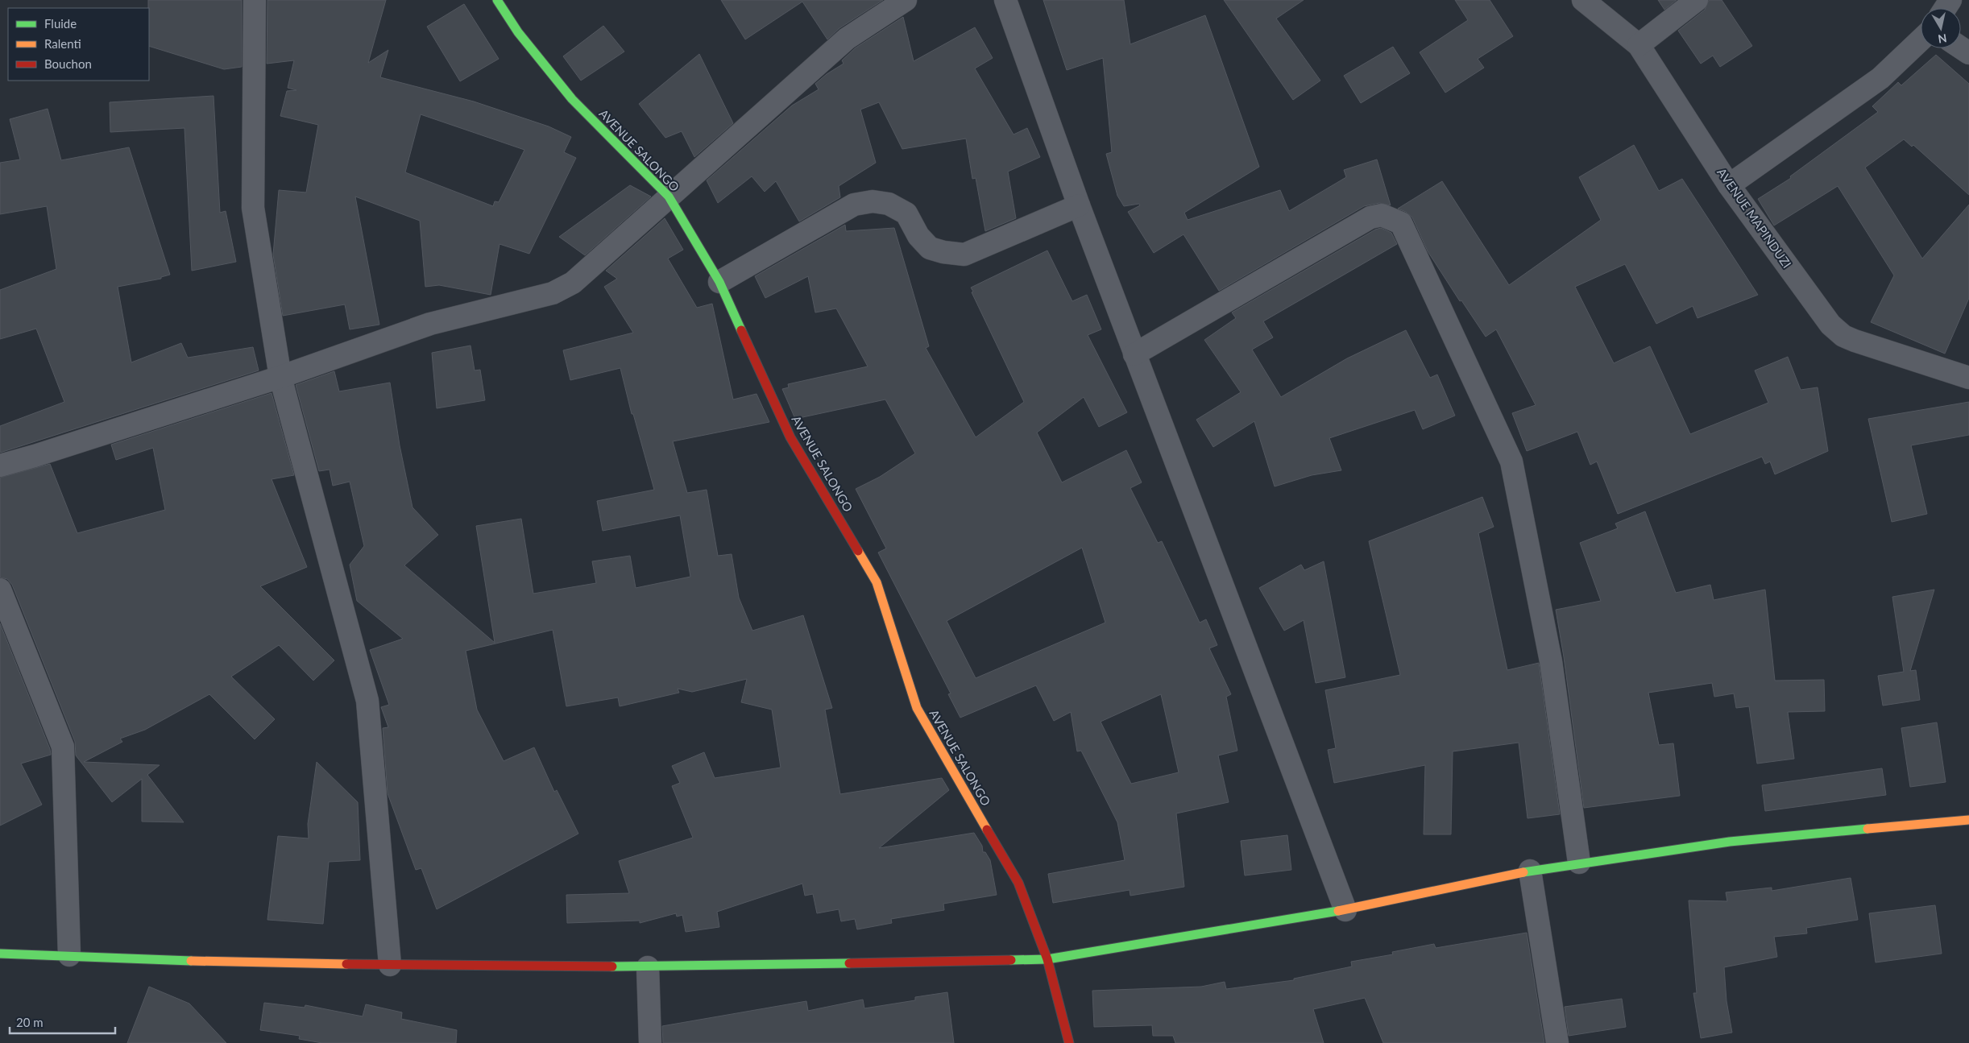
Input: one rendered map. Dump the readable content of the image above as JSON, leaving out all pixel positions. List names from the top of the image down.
{
  "streets": {
    "main road": ["AVENUE SALONGO"],
    "street": ["AVENUE MAPINDUZI"]
  },
  "legend": ["Fluide", "Ralenti", "Bouchon"],
  "scale_bar": "20 m",
  "north": "bottom"
}
